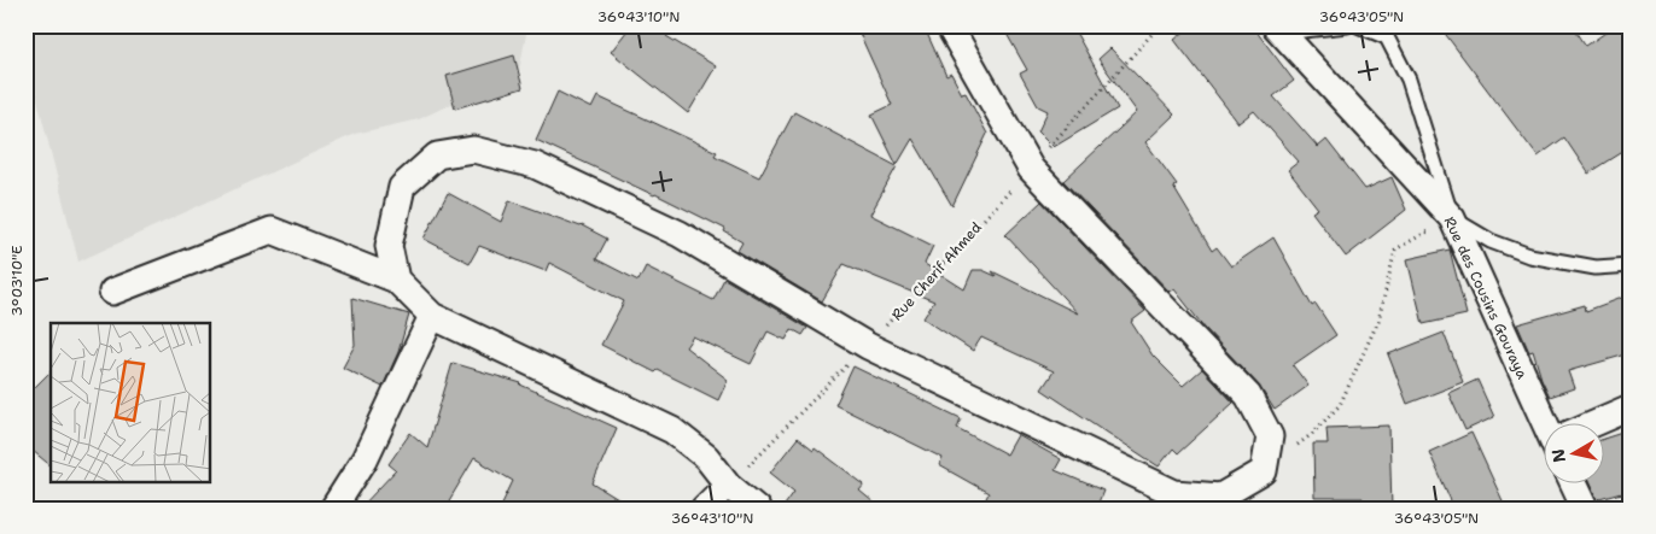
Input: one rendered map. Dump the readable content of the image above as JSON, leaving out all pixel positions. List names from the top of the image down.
{
  "streets": {
    "street": ["Rue des Cousins Gouraya"],
    "path": ["Rue Cherif Ahmed"]
  },
  "north": "left",
  "coordinates": ["36°43'10\"N", "36°43'05\"N", "3°03'10\"E"]
}
